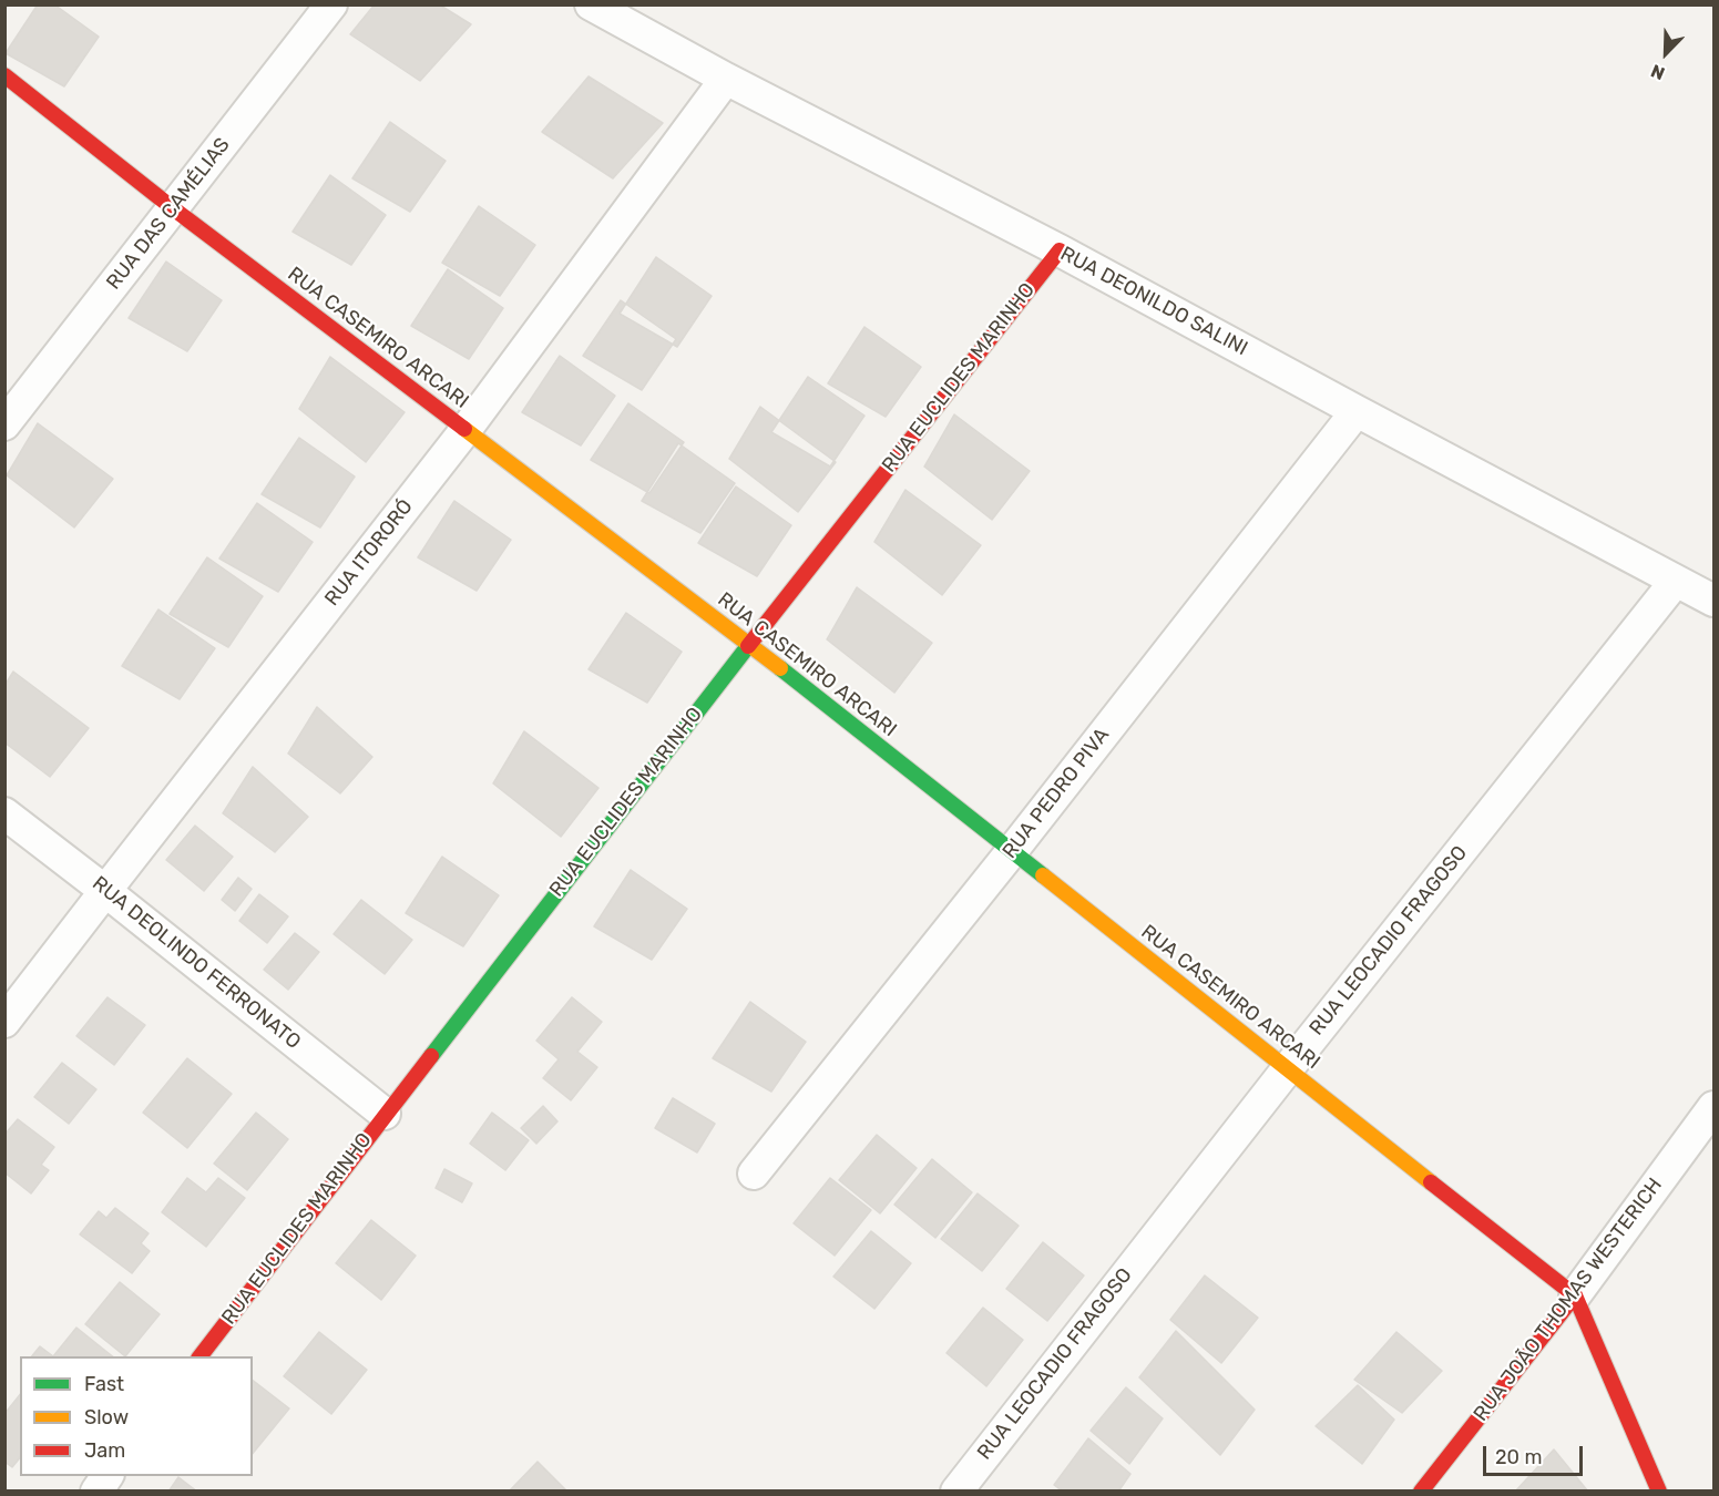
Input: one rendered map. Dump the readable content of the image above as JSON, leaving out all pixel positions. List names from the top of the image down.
{
  "streets": {
    "street": [
      "RUA DAS CAMÉLIAS",
      "RUA DEONILDO SALINI",
      "RUA CASEMIRO ARCARI",
      "RUA EUCLIDES MARINHO",
      "RUA ITORORÓ",
      "RUA PEDRO PIVA",
      "RUA LEOCADIO FRAGOSO",
      "RUA DEOLINDO FERRONATO",
      "RUA JOÃO THOMAS WESTERICH"
    ]
  },
  "crossings": [
    ["RUA DAS CAMÉLIAS", "RUA CASEMIRO ARCARI"],
    ["RUA DEONILDO SALINI", "RUA EUCLIDES MARINHO"],
    ["RUA DEONILDO SALINI", "RUA ITORORÓ"],
    ["RUA DEONILDO SALINI", "RUA PEDRO PIVA"],
    ["RUA DEONILDO SALINI", "RUA LEOCADIO FRAGOSO"],
    ["RUA CASEMIRO ARCARI", "RUA EUCLIDES MARINHO"],
    ["RUA CASEMIRO ARCARI", "RUA ITORORÓ"],
    ["RUA CASEMIRO ARCARI", "RUA PEDRO PIVA"],
    ["RUA CASEMIRO ARCARI", "RUA LEOCADIO FRAGOSO"],
    ["RUA CASEMIRO ARCARI", "RUA JOÃO THOMAS WESTERICH"],
    ["RUA EUCLIDES MARINHO", "RUA DEOLINDO FERRONATO"],
    ["RUA ITORORÓ", "RUA DEOLINDO FERRONATO"]
  ],
  "legend": ["Fast", "Slow", "Jam"],
  "scale_bar": "20 m",
  "north": "bottom left"
}
